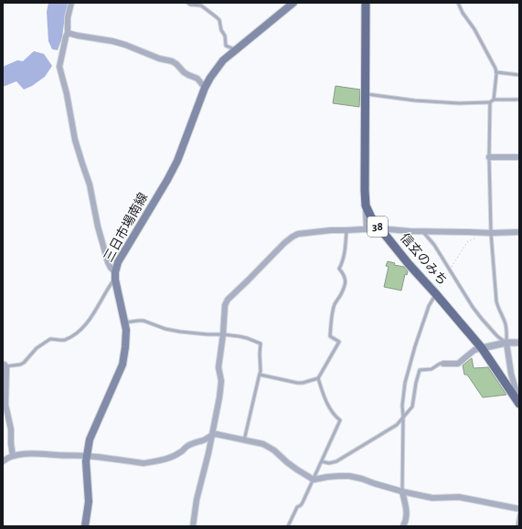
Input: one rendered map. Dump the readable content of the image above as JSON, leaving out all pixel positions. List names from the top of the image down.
{
  "streets": {
    "main road": ["38", "三日市場南線", "信玄のみち"]
  }
}
